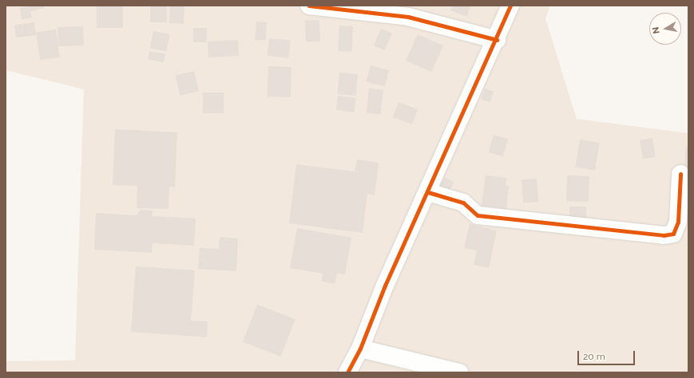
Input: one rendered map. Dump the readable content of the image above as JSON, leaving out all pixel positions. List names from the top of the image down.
{
  "scale_bar": "20 m",
  "north": "left"
}
